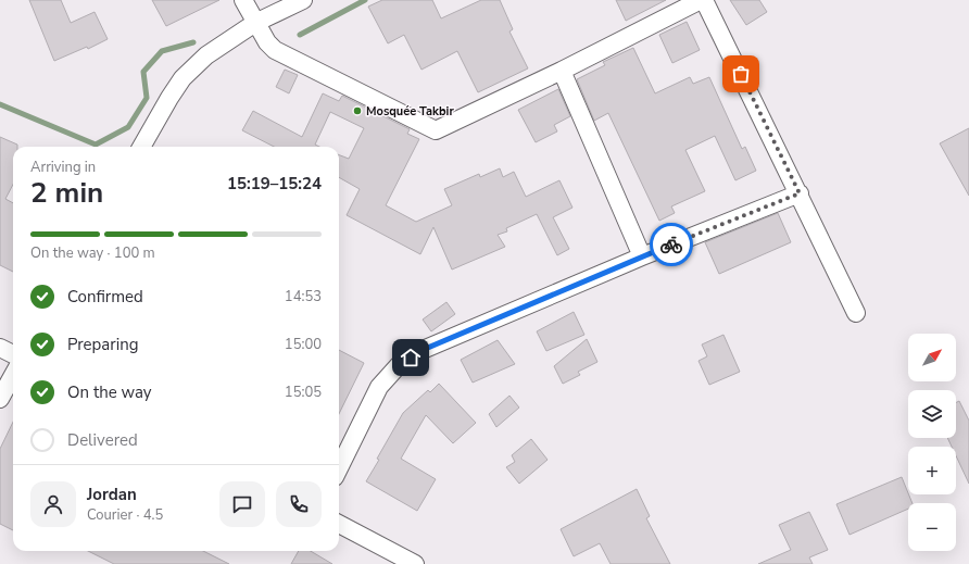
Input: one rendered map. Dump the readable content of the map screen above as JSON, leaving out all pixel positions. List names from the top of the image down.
{
  "places": ["Mosquée Takbir"],
  "north": "top right",
  "page": {
    "heading": ["2 min", "Arriving in", "15:19–15:24"],
    "panel": ["Jordan", "Courier · 4.5"],
    "bar": "On the way · 100 m",
    "list": [
      ["Confirmed", "14:53"],
      ["Preparing", "15:00"],
      ["On the way", "15:05"],
      "Delivered"
    ],
    "map_buttons": ["+", "−"]
  }
}
